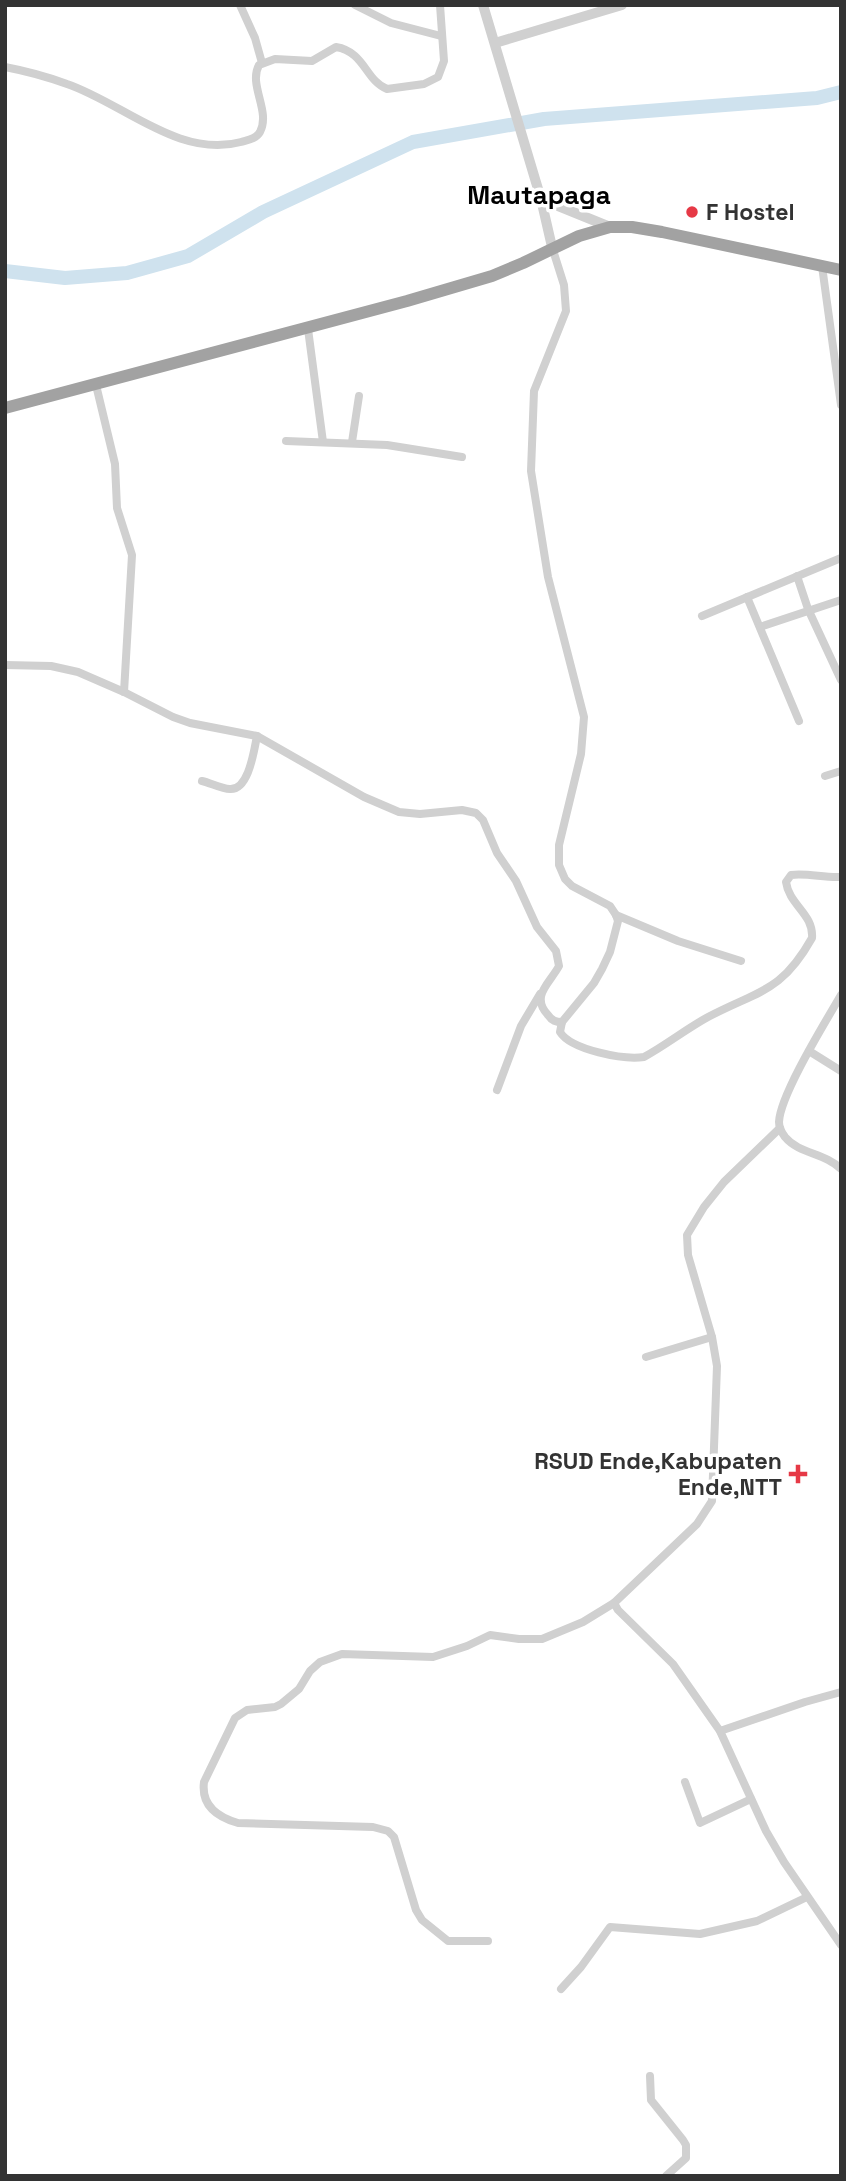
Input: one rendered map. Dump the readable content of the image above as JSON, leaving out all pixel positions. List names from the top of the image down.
{
  "districts": ["Mautapaga"],
  "places": {
    "other": ["F Hostel"],
    "health": ["RSUD Ende,Kabupaten Ende,NTT"]
  }
}
